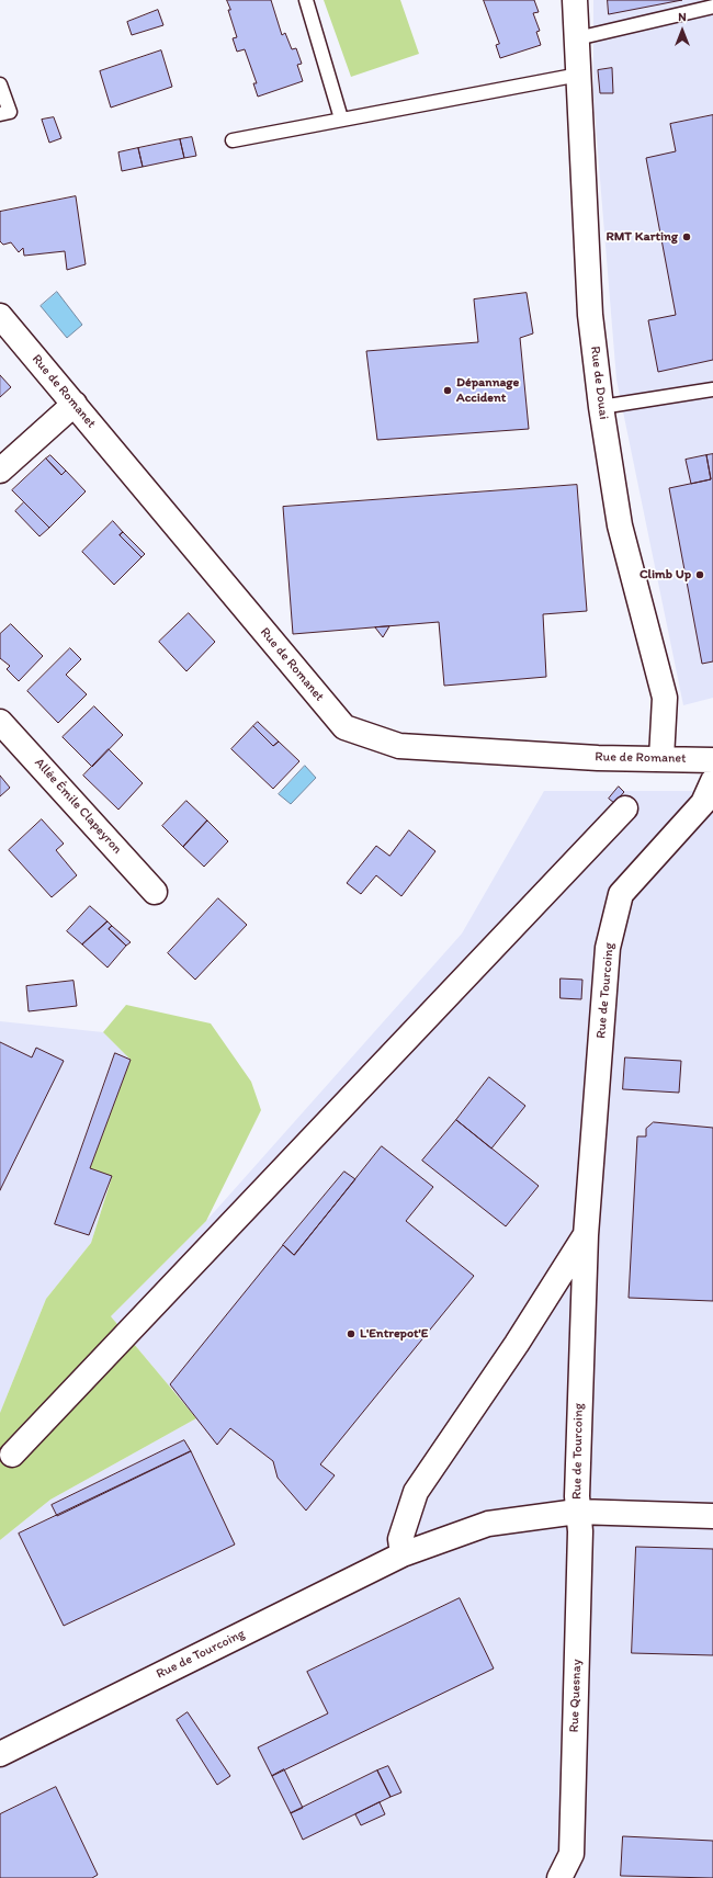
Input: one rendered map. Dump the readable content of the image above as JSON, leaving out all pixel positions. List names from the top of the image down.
{
  "streets": {
    "street": [
      "Rue de Douai",
      "Rue de Romanet",
      "Allée Émile Clapeyron",
      "Rue de Tourcoing",
      "Rue Quesnay"
    ]
  },
  "crossings": [
    ["Rue de Douai", "Rue de Romanet"],
    ["Rue de Tourcoing", "Rue Quesnay"]
  ],
  "places": [
    "RMT Karting",
    "Dépannage Accident",
    "Climb Up",
    "L'Entrepot'E"
  ],
  "north": "top"
}
